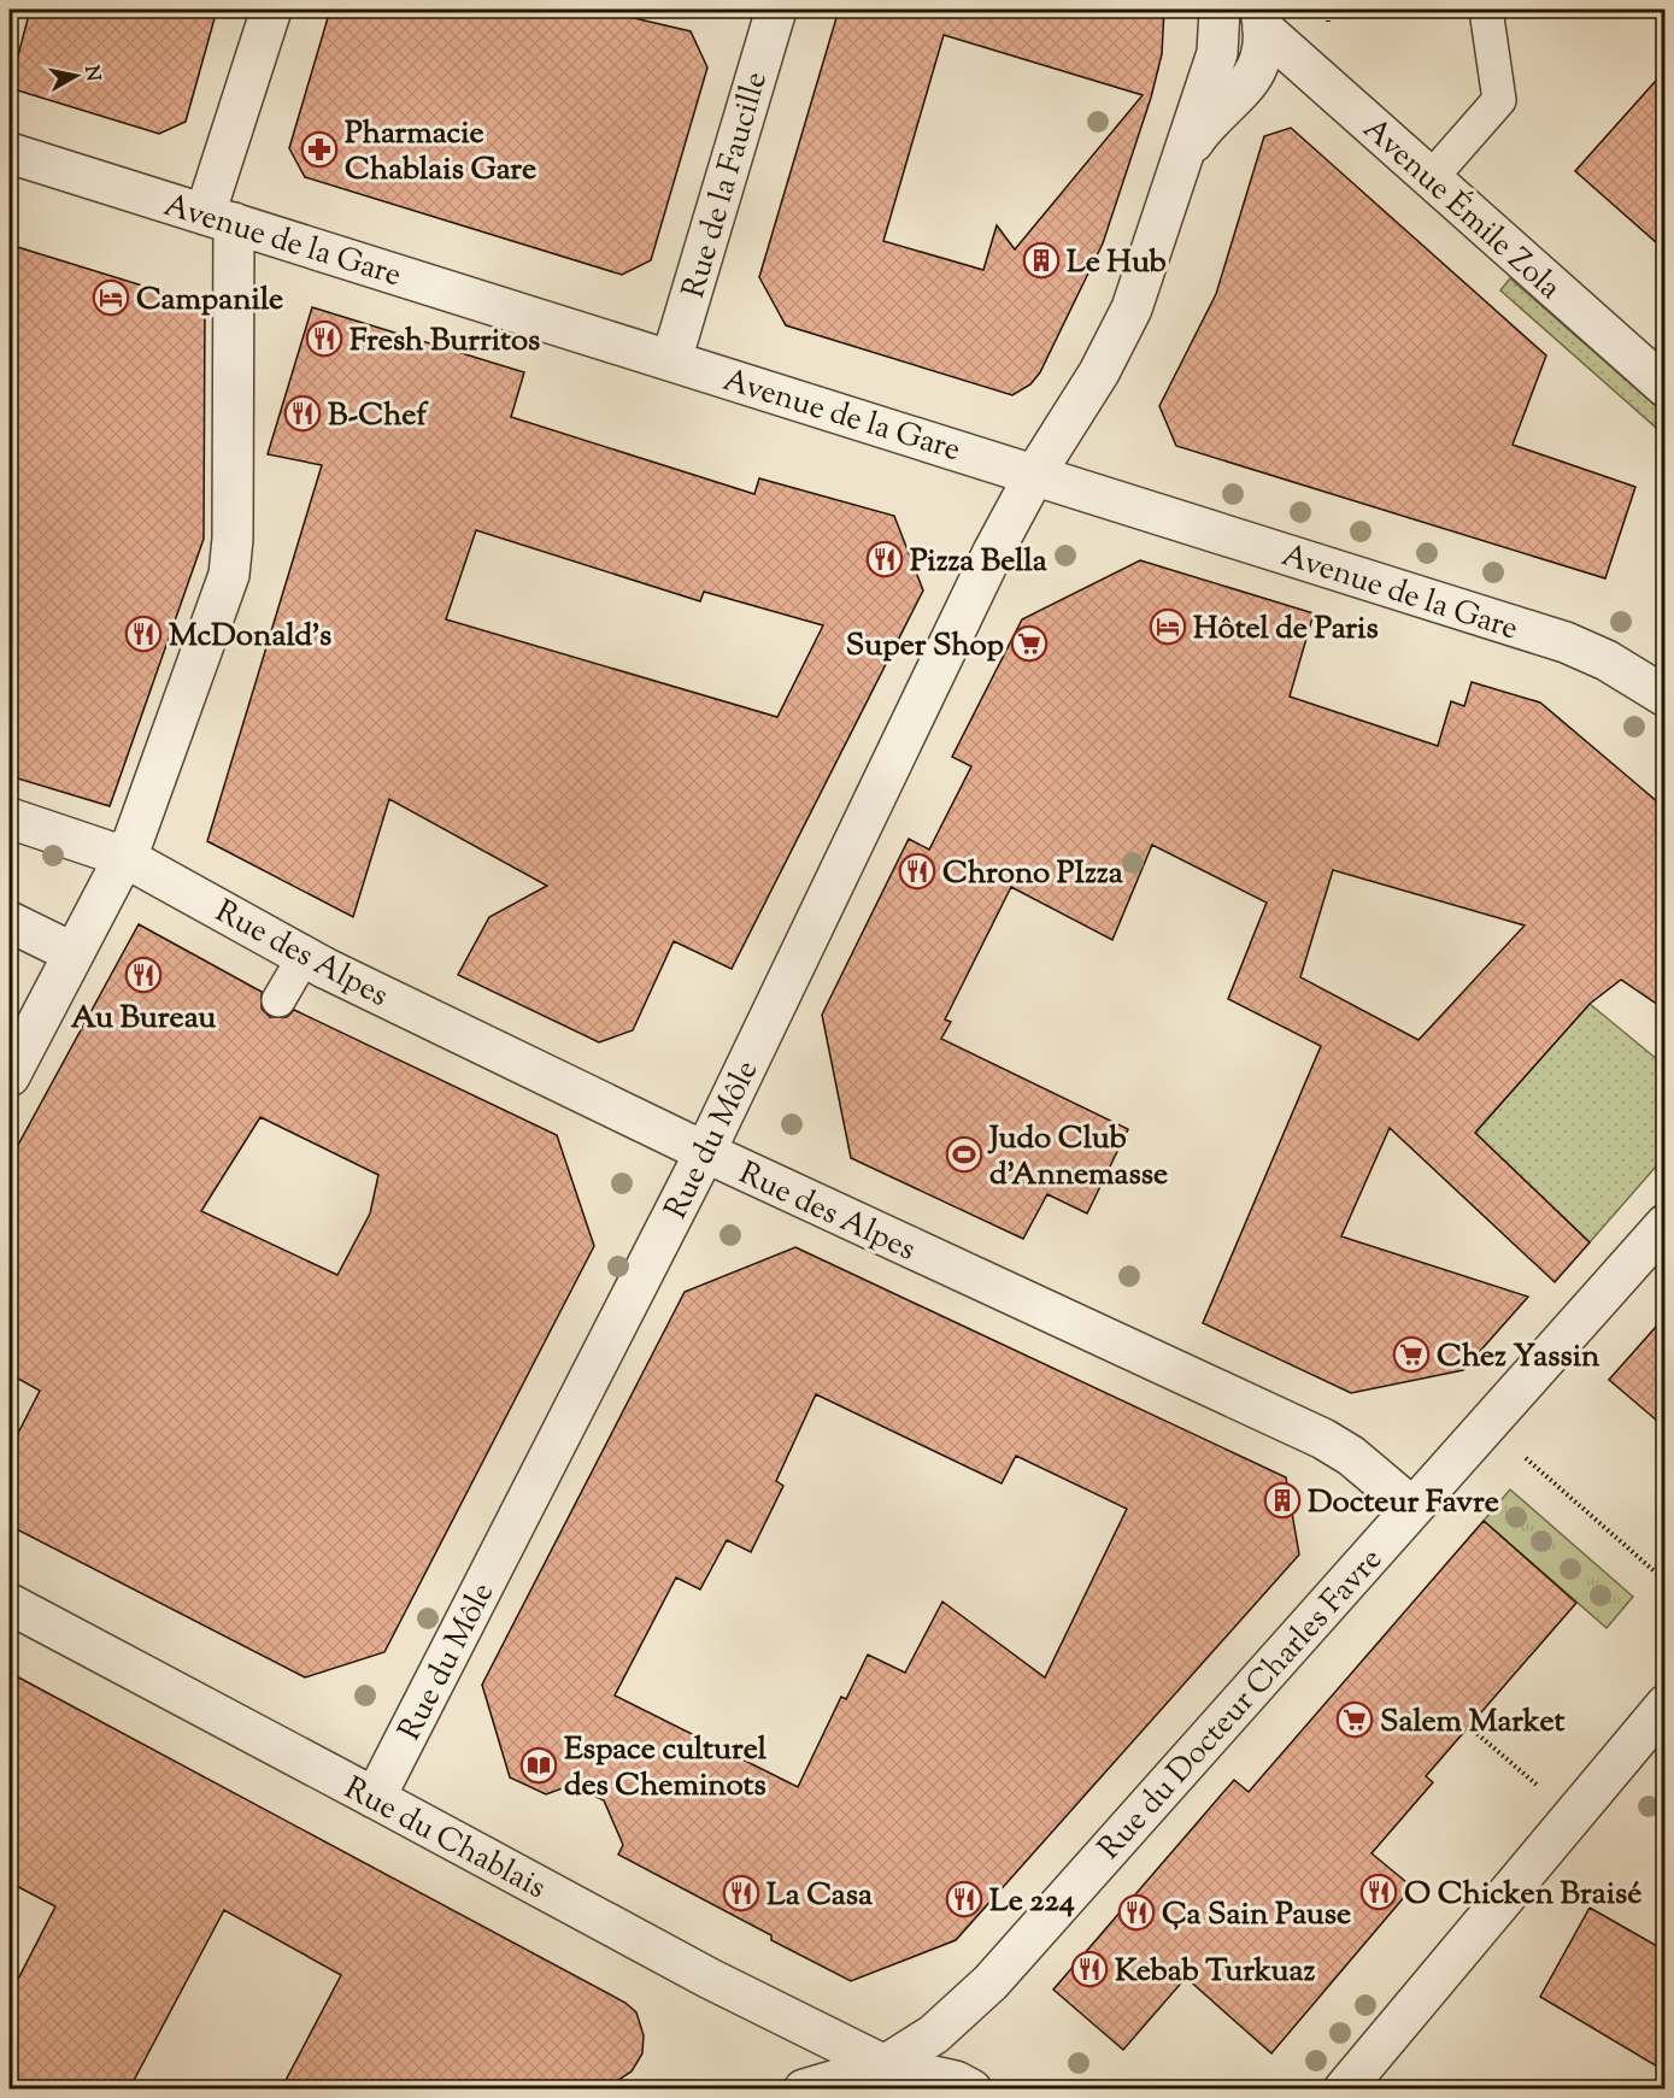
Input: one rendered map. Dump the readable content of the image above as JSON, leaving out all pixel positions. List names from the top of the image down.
{
  "streets": {
    "street": [
      "Rue de la Faucille",
      "Avenue Émile Zola",
      "Avenue de la Gare",
      "Rue des Alpes",
      "Rue du Môle",
      "Rue du Docteur Charles Favre",
      "Rue du Chablais"
    ]
  },
  "crossings": [
    ["Rue de la Faucille", "Avenue de la Gare"],
    ["Avenue de la Gare", "Rue du Môle"],
    ["Rue des Alpes", "Rue du Môle"],
    ["Rue des Alpes", "Rue du Docteur Charles Favre"],
    ["Rue du Môle", "Rue du Chablais"],
    ["Rue du Docteur Charles Favre", "Rue du Chablais"]
  ],
  "places": {
    "pharmacy": ["Pharmacie Chablais Gare"],
    "building": ["Le Hub", "Docteur Favre"],
    "hotel": ["Campanile", "Hôtel de Paris"],
    "restaurant": [
      "Fresh Burritos",
      "B-Chef",
      "Pizza Bella",
      "McDonald's",
      "Chrono PIzza",
      "Au Bureau",
      "O Chicken Braisé",
      "La Casa",
      "Le 224",
      "Ça Sain Pause",
      "Kebab Turkuaz"
    ],
    "supermarket": ["Super Shop", "Chez Yassin", "Salem Market"],
    "sports": ["Judo Club d'Annemasse"],
    "library": ["Espace culturel des Cheminots"]
  },
  "north": "right"
}
